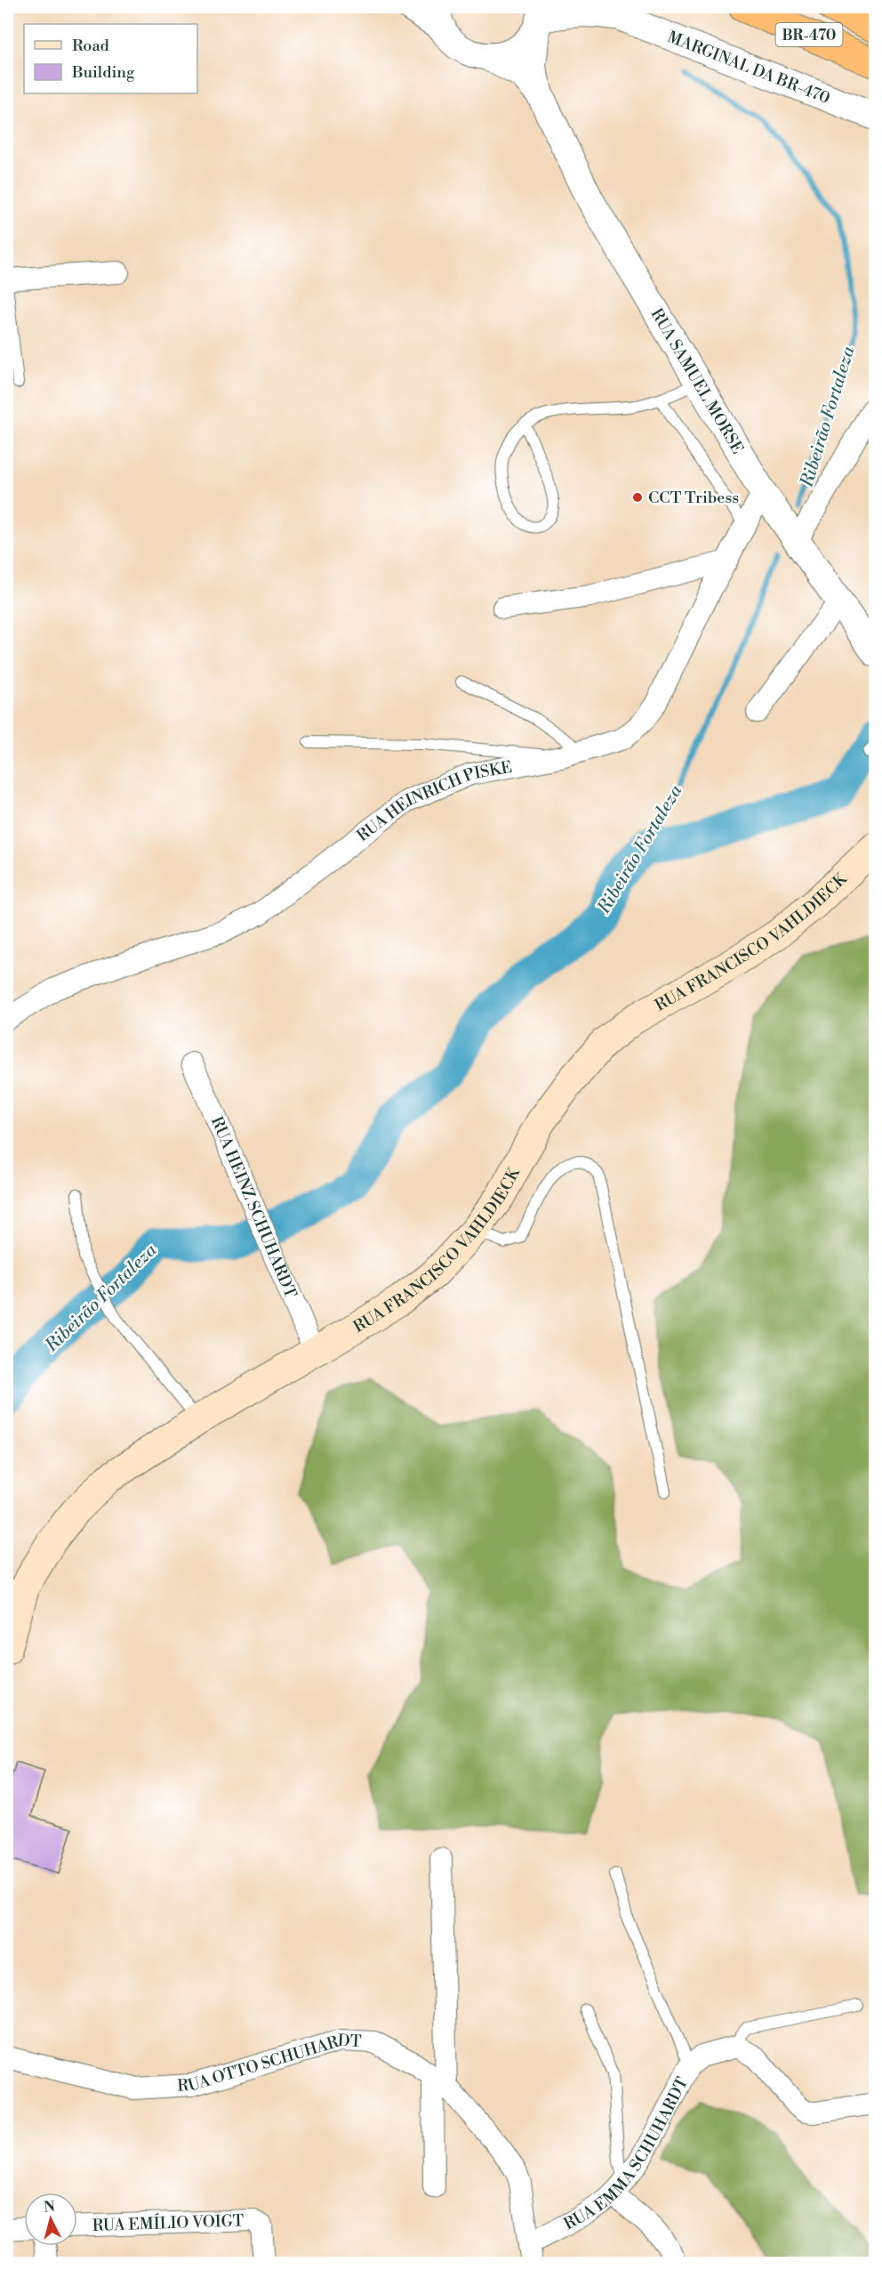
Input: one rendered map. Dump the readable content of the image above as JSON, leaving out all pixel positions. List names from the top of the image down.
{
  "streets": {
    "highway": ["BR-470"],
    "main road": ["RUA FRANCISCO VAHLDIECK"],
    "street": [
      "MARGINAL DA BR-470",
      "RUA SAMUEL MORSE",
      "RUA HEINRICH PISKE",
      "RUA HEINZ SCHUHARDT",
      "RUA OTTO SCHUHARDT",
      "RUA EMMA SCHUHARDT",
      "RUA EMÍLIO VOIGT"
    ]
  },
  "crossings": [
    ["MARGINAL DA BR-470", "RUA SAMUEL MORSE"],
    ["RUA SAMUEL MORSE", "RUA HEINRICH PISKE"],
    ["RUA FRANCISCO VAHLDIECK", "RUA HEINZ SCHUHARDT"],
    ["RUA OTTO SCHUHARDT", "RUA EMMA SCHUHARDT"]
  ],
  "water": ["Ribeirão Fortaleza"],
  "places": ["CCT Tribess"],
  "legend": ["Road", "Building"],
  "north": "top"
}
